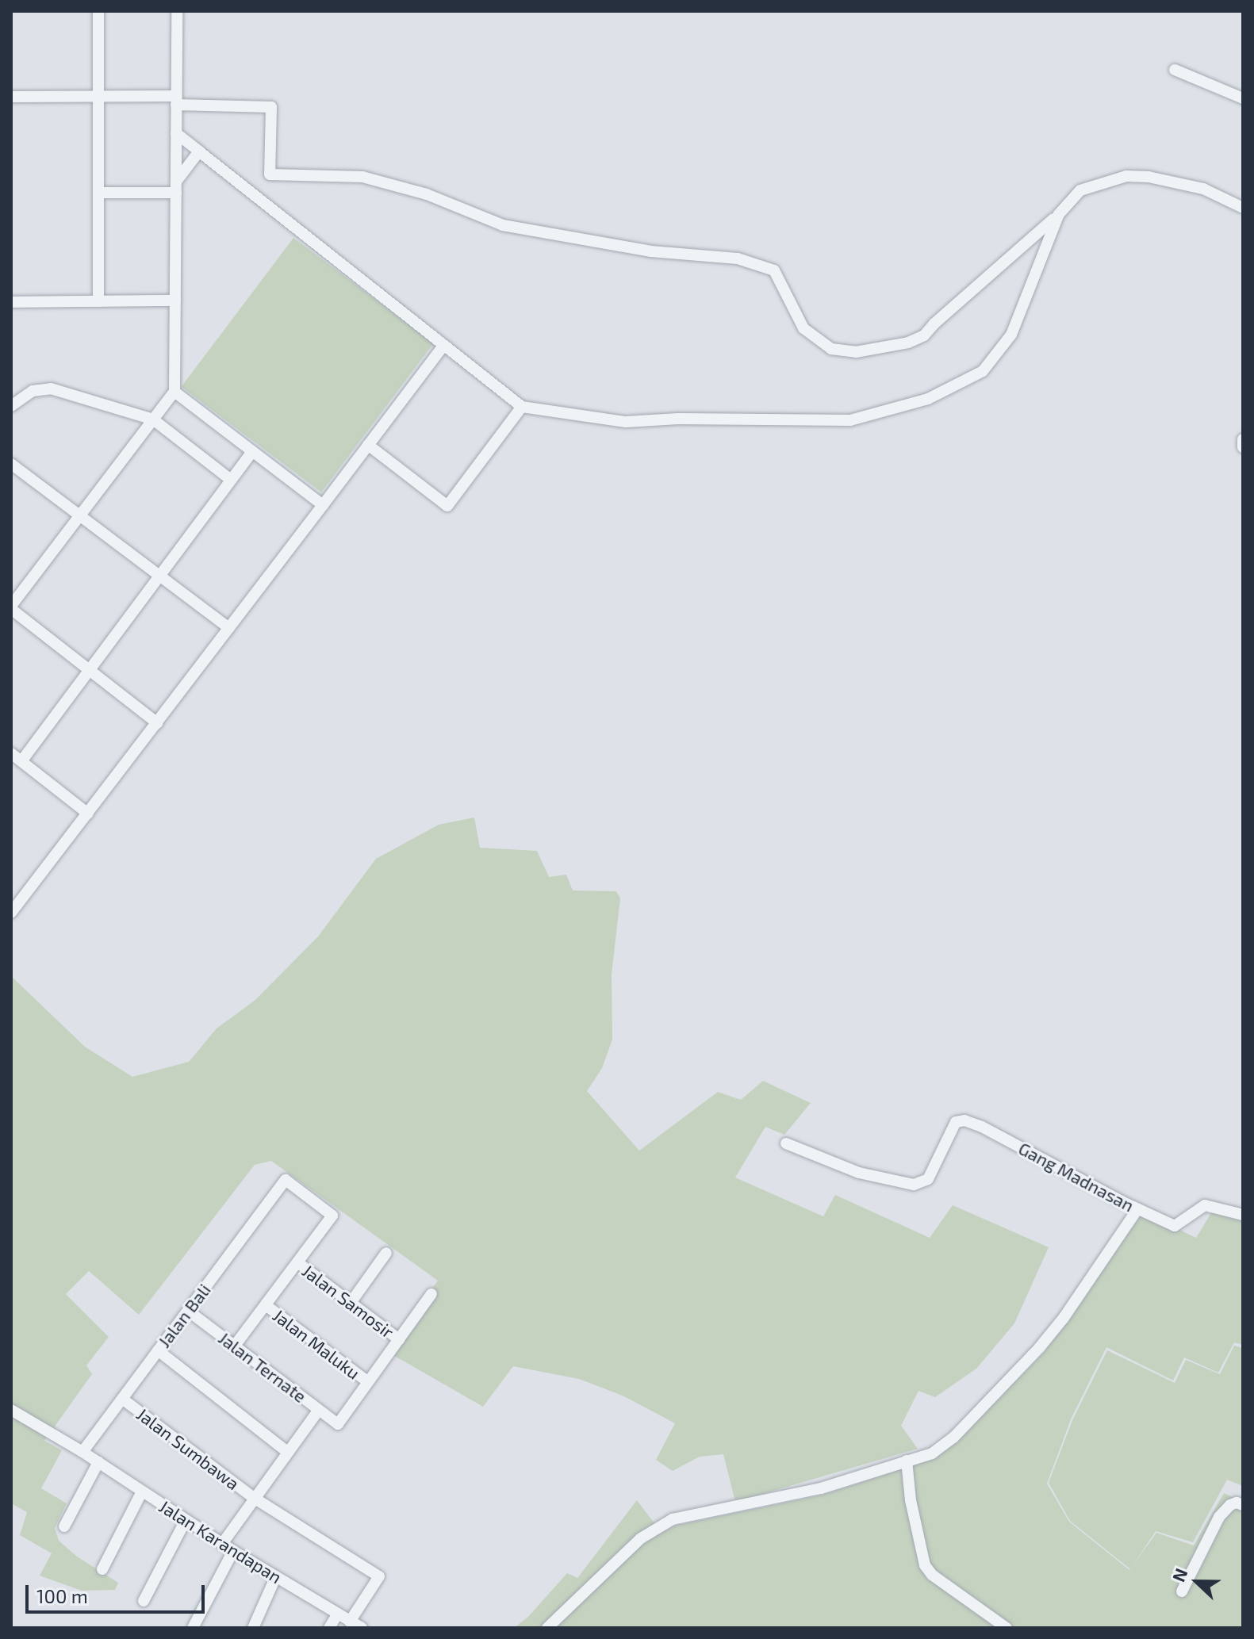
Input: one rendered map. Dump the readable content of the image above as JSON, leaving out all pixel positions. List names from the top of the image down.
{
  "streets": {
    "street": [
      "Gang Madnasan",
      "Jalan Samosir",
      "Jalan Bali",
      "Jalan Maluku",
      "Jalan Ternate",
      "Jalan Sumbawa",
      "Jalan Karandapan"
    ]
  },
  "crossings": [
    ["Jalan Samosir", "Jalan Bali"],
    ["Jalan Bali", "Jalan Ternate"],
    ["Jalan Bali", "Jalan Sumbawa"],
    ["Jalan Bali", "Jalan Karandapan"],
    ["Jalan Maluku", "Jalan Ternate"],
    ["Jalan Sumbawa", "Jalan Karandapan"]
  ],
  "scale_bar": "100 m",
  "north": "left"
}
